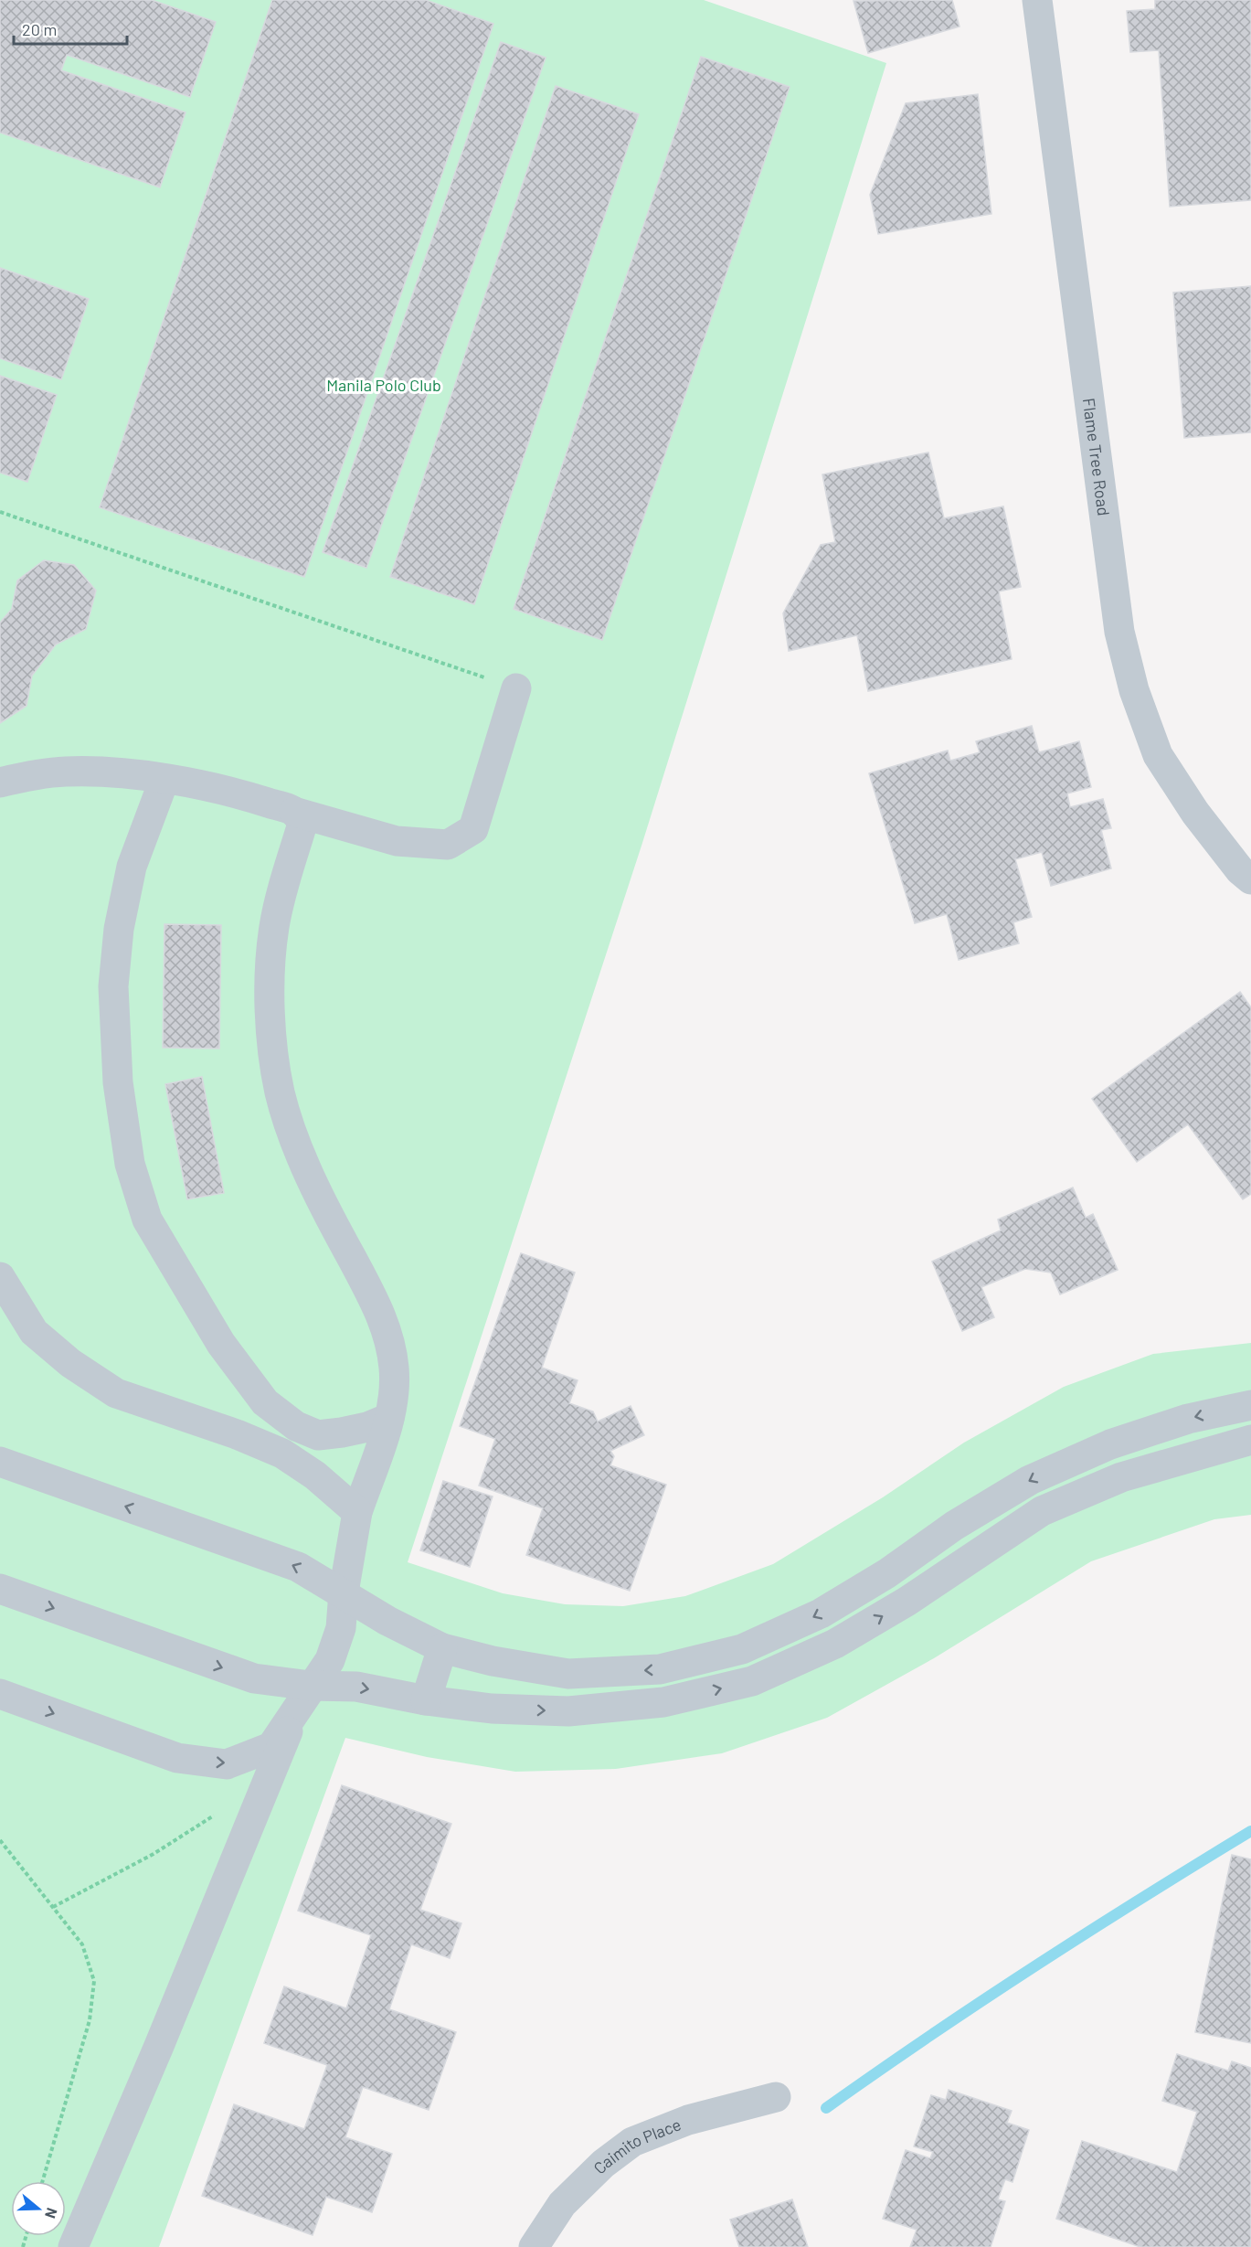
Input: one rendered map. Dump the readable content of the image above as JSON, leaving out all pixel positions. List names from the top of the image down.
{
  "streets": {
    "street": ["Flame Tree Road", "Caimito Place"]
  },
  "parks": ["Manila Polo Club"],
  "scale_bar": "20 m",
  "north": "right"
}
